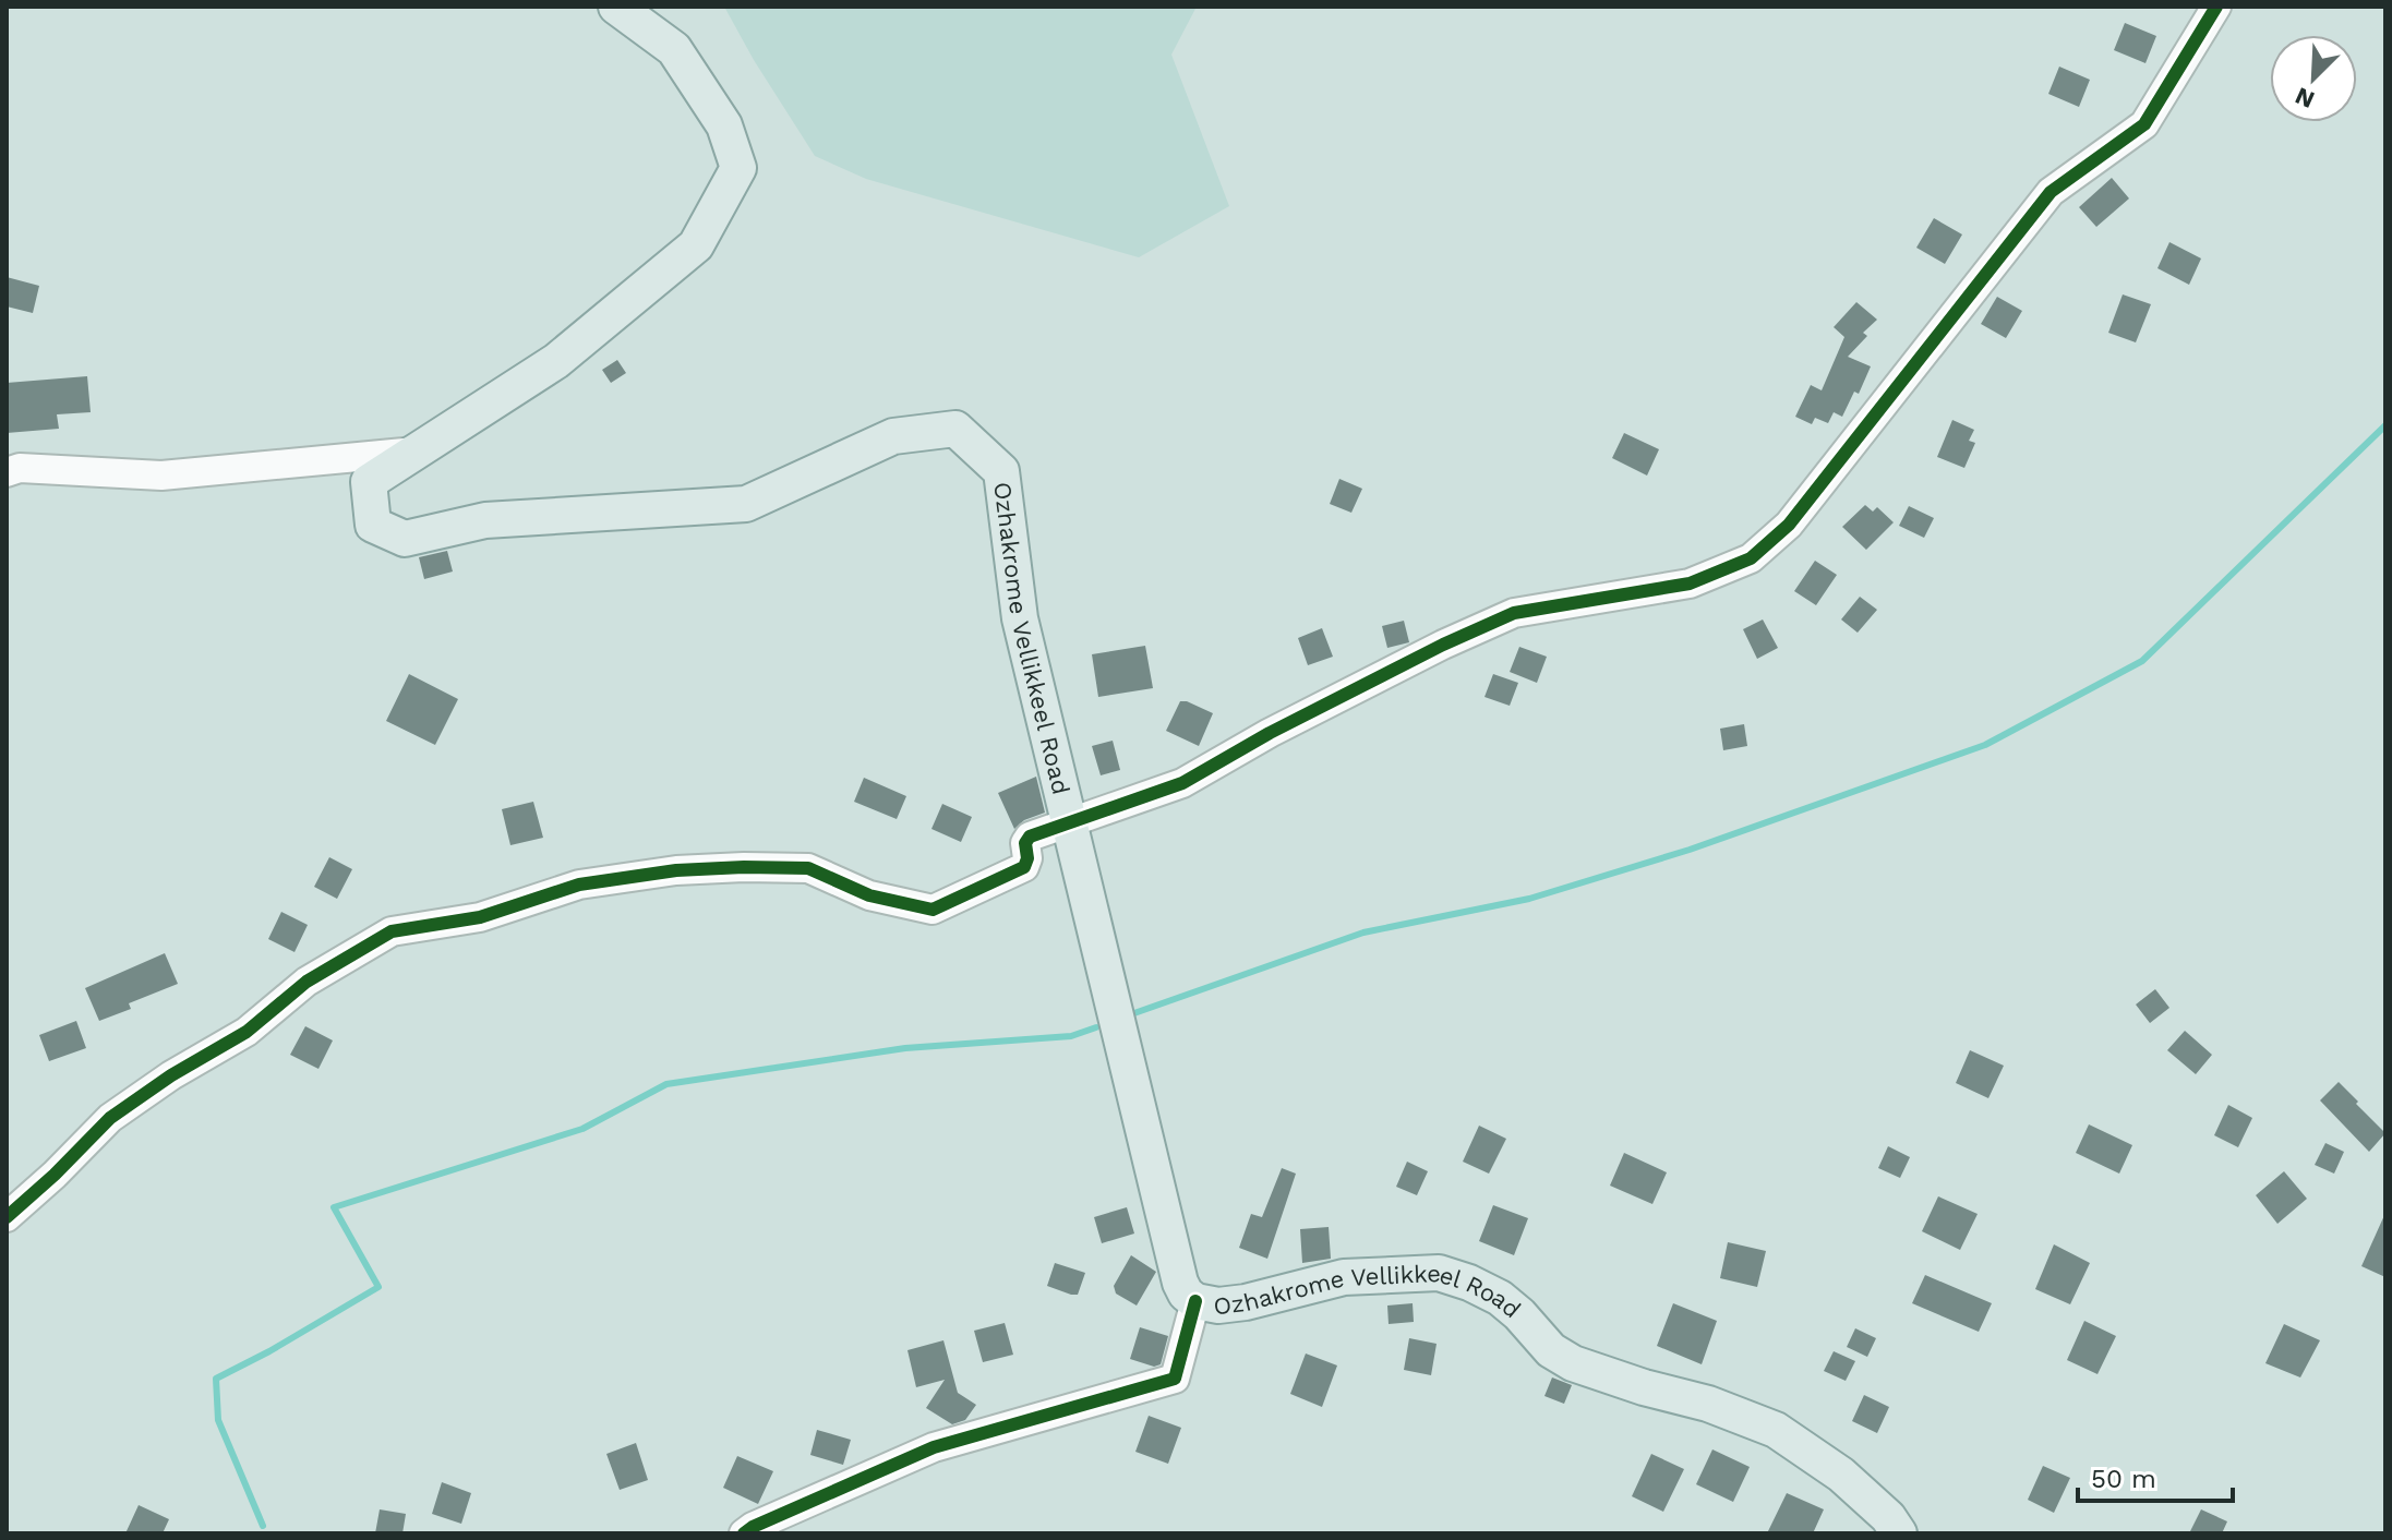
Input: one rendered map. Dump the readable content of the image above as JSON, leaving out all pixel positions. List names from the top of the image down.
{
  "streets": {
    "main road": ["Ozhakrome Vellikkeel Road"]
  },
  "scale_bar": "50 m",
  "north": "bottom left"
}
